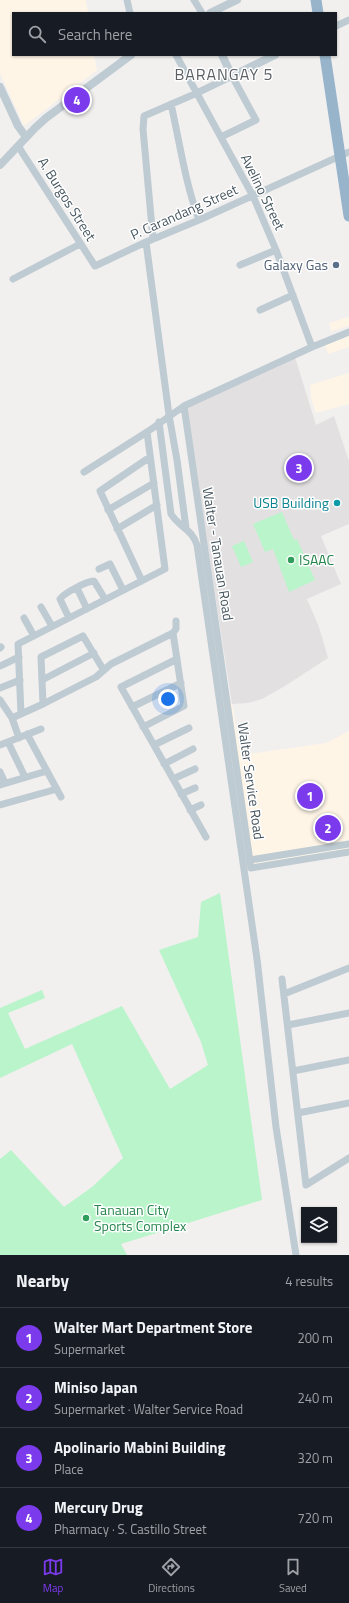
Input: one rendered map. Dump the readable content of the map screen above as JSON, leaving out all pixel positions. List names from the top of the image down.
{
  "streets": {
    "street": [
      "Avelino Street",
      "A. Burgos Street",
      "P. Carandang Street",
      "Walter - Tanauan Road",
      "Walter Service Road"
    ]
  },
  "crossings": [
    ["Avelino Street", "P. Carandang Street"],
    ["A. Burgos Street", "P. Carandang Street"],
    ["Walter - Tanauan Road", "Walter Service Road"]
  ],
  "districts": ["BARANGAY 5"],
  "places": [
    "Galaxy Gas",
    "USB Building",
    "ISAAC",
    "Tanauan City Sports Complex"
  ],
  "page": {
    "search": "Search here",
    "pins": [
      "4",
      "3",
      "1",
      "2"
    ],
    "heading": ["Nearby", "4 results"],
    "list": [
      {
        "mark": "1",
        "name": "Walter Mart Department Store",
        "note": "Supermarket",
        "value": "200 m"
      },
      {
        "mark": "2",
        "name": "Miniso Japan",
        "note": "Supermarket · Walter Service Road",
        "value": "240 m"
      },
      {
        "mark": "3",
        "name": "Apolinario Mabini Building",
        "note": "Place",
        "value": "320 m"
      },
      {
        "mark": "4",
        "name": "Mercury Drug",
        "note": "Pharmacy · S. Castillo Street",
        "value": "720 m"
      }
    ],
    "nav": ["Map", "Directions", "Saved"]
  }
}
